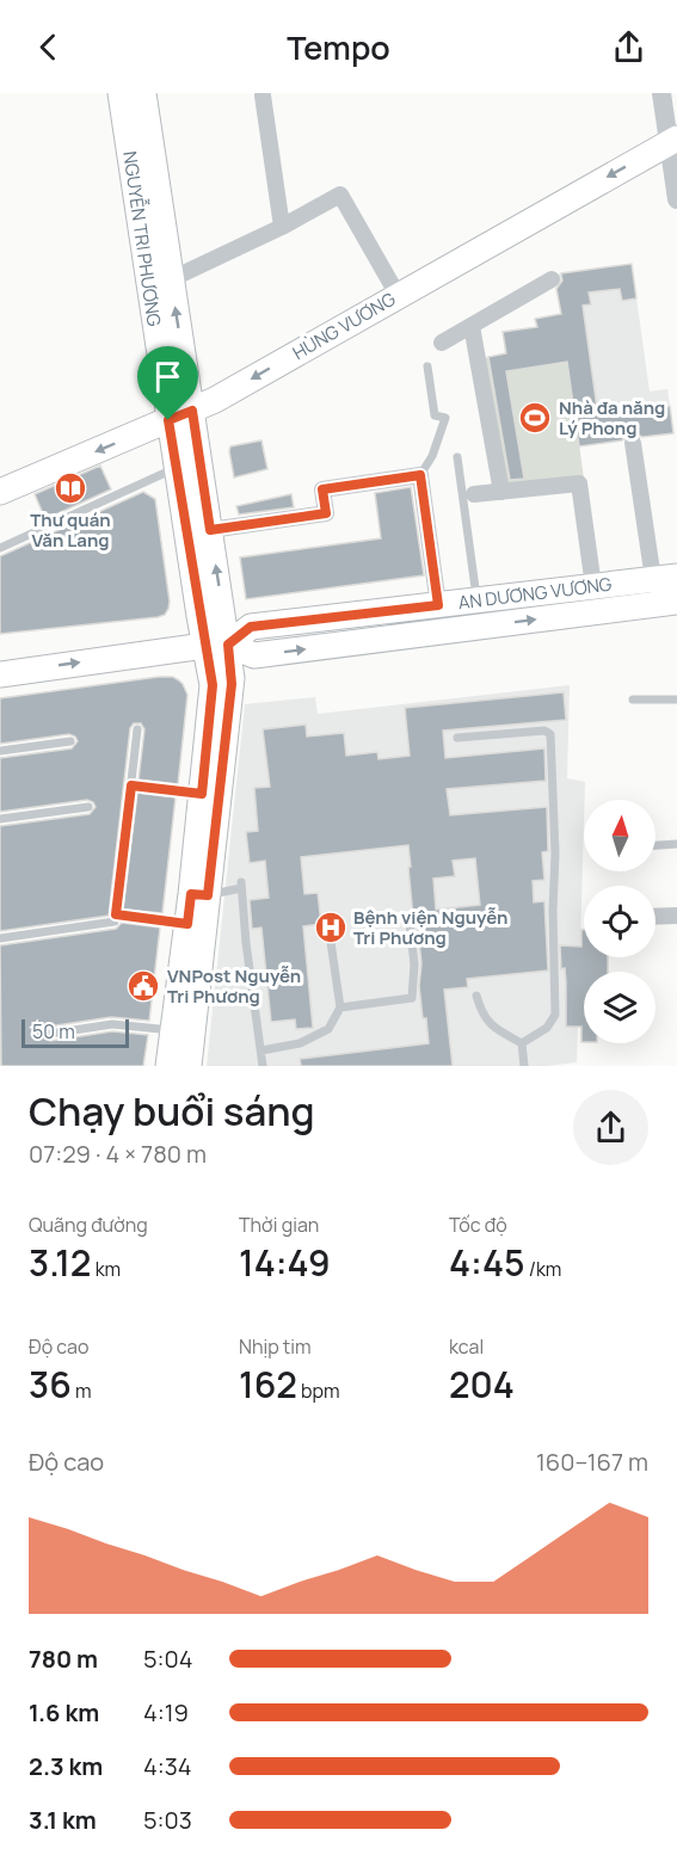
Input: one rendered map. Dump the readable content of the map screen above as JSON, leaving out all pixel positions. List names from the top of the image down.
{
  "streets": {
    "main road": ["NGUYỄN TRI PHƯƠNG", "HÙNG VƯƠNG", "AN DƯƠNG VƯƠNG"]
  },
  "crossings": [
    ["NGUYỄN TRI PHƯƠNG", "HÙNG VƯƠNG"],
    ["NGUYỄN TRI PHƯƠNG", "AN DƯƠNG VƯƠNG"]
  ],
  "one_way": ["HÙNG VƯƠNG"],
  "places": {
    "sports": ["Nhà đa năng Lý Phong"],
    "library": ["Thư quán Văn Lang"],
    "hospital": ["Bệnh viện Nguyễn Tri Phương"],
    "public building": ["VNPost Nguyễn Tri Phương"]
  },
  "scale_bar": "50 m",
  "north": "top",
  "page": {
    "header": "Tempo",
    "scale": "50 m",
    "heading": ["Chạy buổi sáng", "07:29 · 4 × 780 m"],
    "stats": [
      ["Quãng đường", "3.12 km"],
      ["Thời gian", "14:49"],
      ["Tốc độ", "4:45 /km"],
      ["Độ cao", "36 m"],
      ["Nhịp tim", "162 bpm"],
      ["kcal", "204"]
    ],
    "chart": ["Độ cao", "160–167 m"],
    "list": [
      {
        "name": "780 m",
        "note": "5:04"
      },
      {
        "name": "1.6 km",
        "note": "4:19"
      },
      {
        "name": "2.3 km",
        "note": "4:34"
      },
      {
        "name": "3.1 km",
        "note": "5:03"
      }
    ]
  }
}
